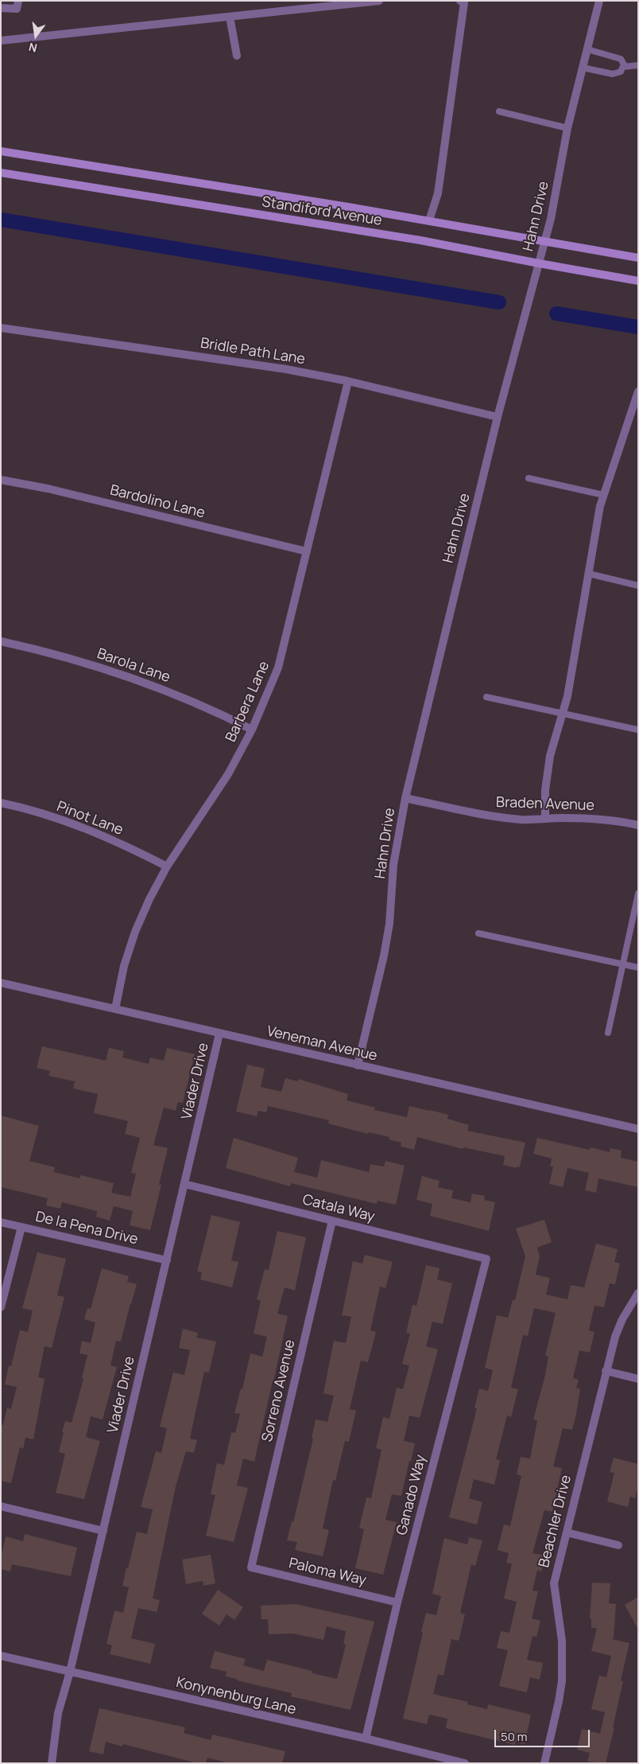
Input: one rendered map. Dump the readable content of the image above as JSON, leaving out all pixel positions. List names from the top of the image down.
{
  "streets": {
    "main road": ["Standiford Avenue"],
    "street": [
      "Hahn Drive",
      "Bridle Path Lane",
      "Bardolino Lane",
      "Barola Lane",
      "Barbera Lane",
      "Braden Avenue",
      "Pinot Lane",
      "Veneman Avenue",
      "Viader Drive",
      "Catala Way",
      "De la Pena Drive",
      "Sorreno Avenue",
      "Ganado Way",
      "Beachler Drive",
      "Paloma Way",
      "Konynenburg Lane"
    ]
  },
  "crossings": [
    ["Standiford Avenue", "Hahn Drive"],
    ["Hahn Drive", "Bridle Path Lane"],
    ["Hahn Drive", "Braden Avenue"],
    ["Hahn Drive", "Veneman Avenue"],
    ["Bridle Path Lane", "Barbera Lane"],
    ["Bardolino Lane", "Barbera Lane"],
    ["Barola Lane", "Barbera Lane"],
    ["Barbera Lane", "Pinot Lane"],
    ["Barbera Lane", "Veneman Avenue"],
    ["Veneman Avenue", "Viader Drive"],
    ["Viader Drive", "Catala Way"],
    ["Viader Drive", "De la Pena Drive"],
    ["Viader Drive", "Konynenburg Lane"],
    ["Catala Way", "Sorreno Avenue"],
    ["Catala Way", "Ganado Way"],
    ["Sorreno Avenue", "Paloma Way"],
    ["Ganado Way", "Paloma Way"],
    ["Ganado Way", "Konynenburg Lane"]
  ],
  "scale_bar": "50 m",
  "north": "bottom"
}
